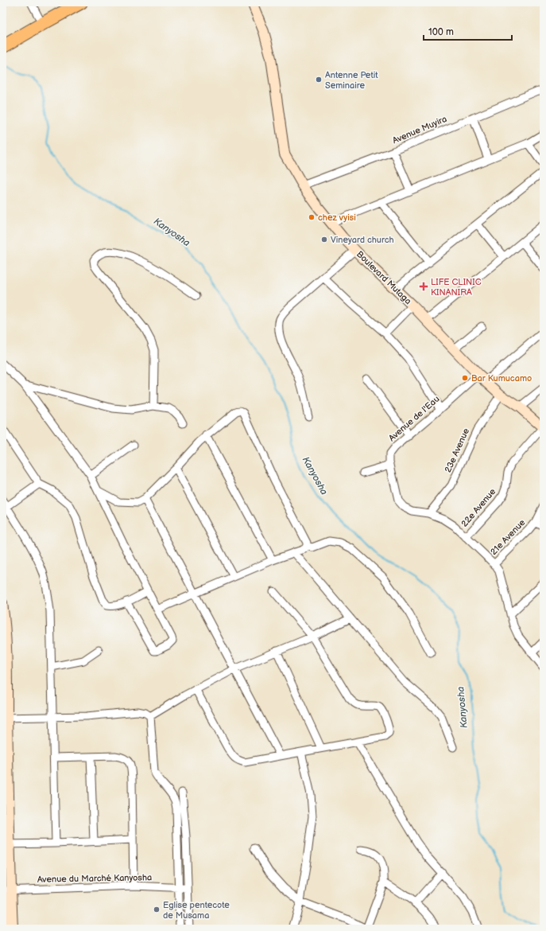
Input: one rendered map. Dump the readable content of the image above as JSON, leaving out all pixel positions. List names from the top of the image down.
{
  "streets": {
    "street": [
      "Avenue Muyira",
      "Boulevard Mutaga",
      "Avenue de l'Eau",
      "23e Avenue",
      "22e Avenue",
      "21e Avenue",
      "Avenue du Marché Kanyosha"
    ]
  },
  "crossings": [
    ["Avenue Muyira", "Boulevard Mutaga"],
    ["Boulevard Mutaga", "Avenue de l'Eau"],
    ["Boulevard Mutaga", "23e Avenue"],
    ["Boulevard Mutaga", "22e Avenue"],
    ["Avenue de l'Eau", "23e Avenue"],
    ["Avenue de l'Eau", "22e Avenue"],
    ["Avenue de l'Eau", "21e Avenue"]
  ],
  "water": ["Kanyosha"],
  "places": {
    "other": [
      "Antenne Petit Seminaire",
      "chez vyisi",
      "Vineyard church",
      "Bar Kumucamo",
      "Eglise pentecote de Musama"
    ],
    "health": ["LIFE CLINIC KINANIRA"]
  },
  "scale_bar": "100 m"
}
